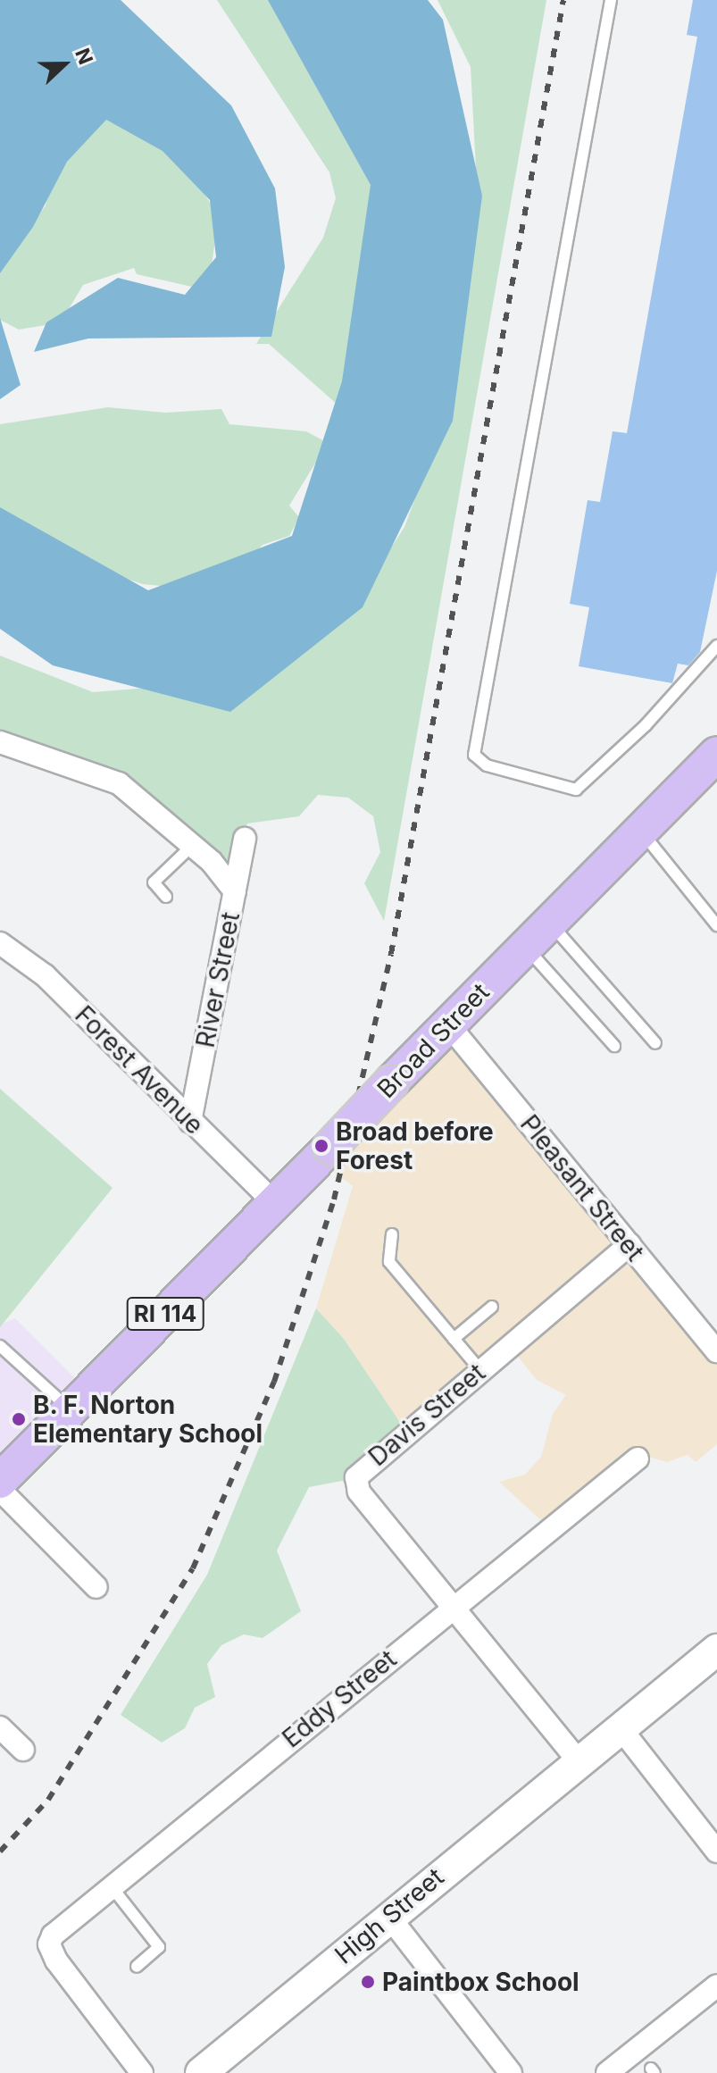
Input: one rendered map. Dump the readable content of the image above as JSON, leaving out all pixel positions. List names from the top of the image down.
{
  "streets": {
    "main road": ["Broad Street", "RI 114"],
    "street": [
      "River Street",
      "Forest Avenue",
      "Pleasant Street",
      "Davis Street",
      "Eddy Street",
      "High Street"
    ]
  },
  "crossings": [
    ["River Street", "Forest Avenue"],
    ["Broad Street", "Forest Avenue"],
    ["Broad Street", "Pleasant Street"],
    ["Pleasant Street", "Davis Street"],
    ["Davis Street", "Eddy Street"],
    ["Davis Street", "High Street"]
  ],
  "places": ["Broad before Forest", "B. F. Norton Elementary School", "Paintbox School"],
  "north": "right"
}
